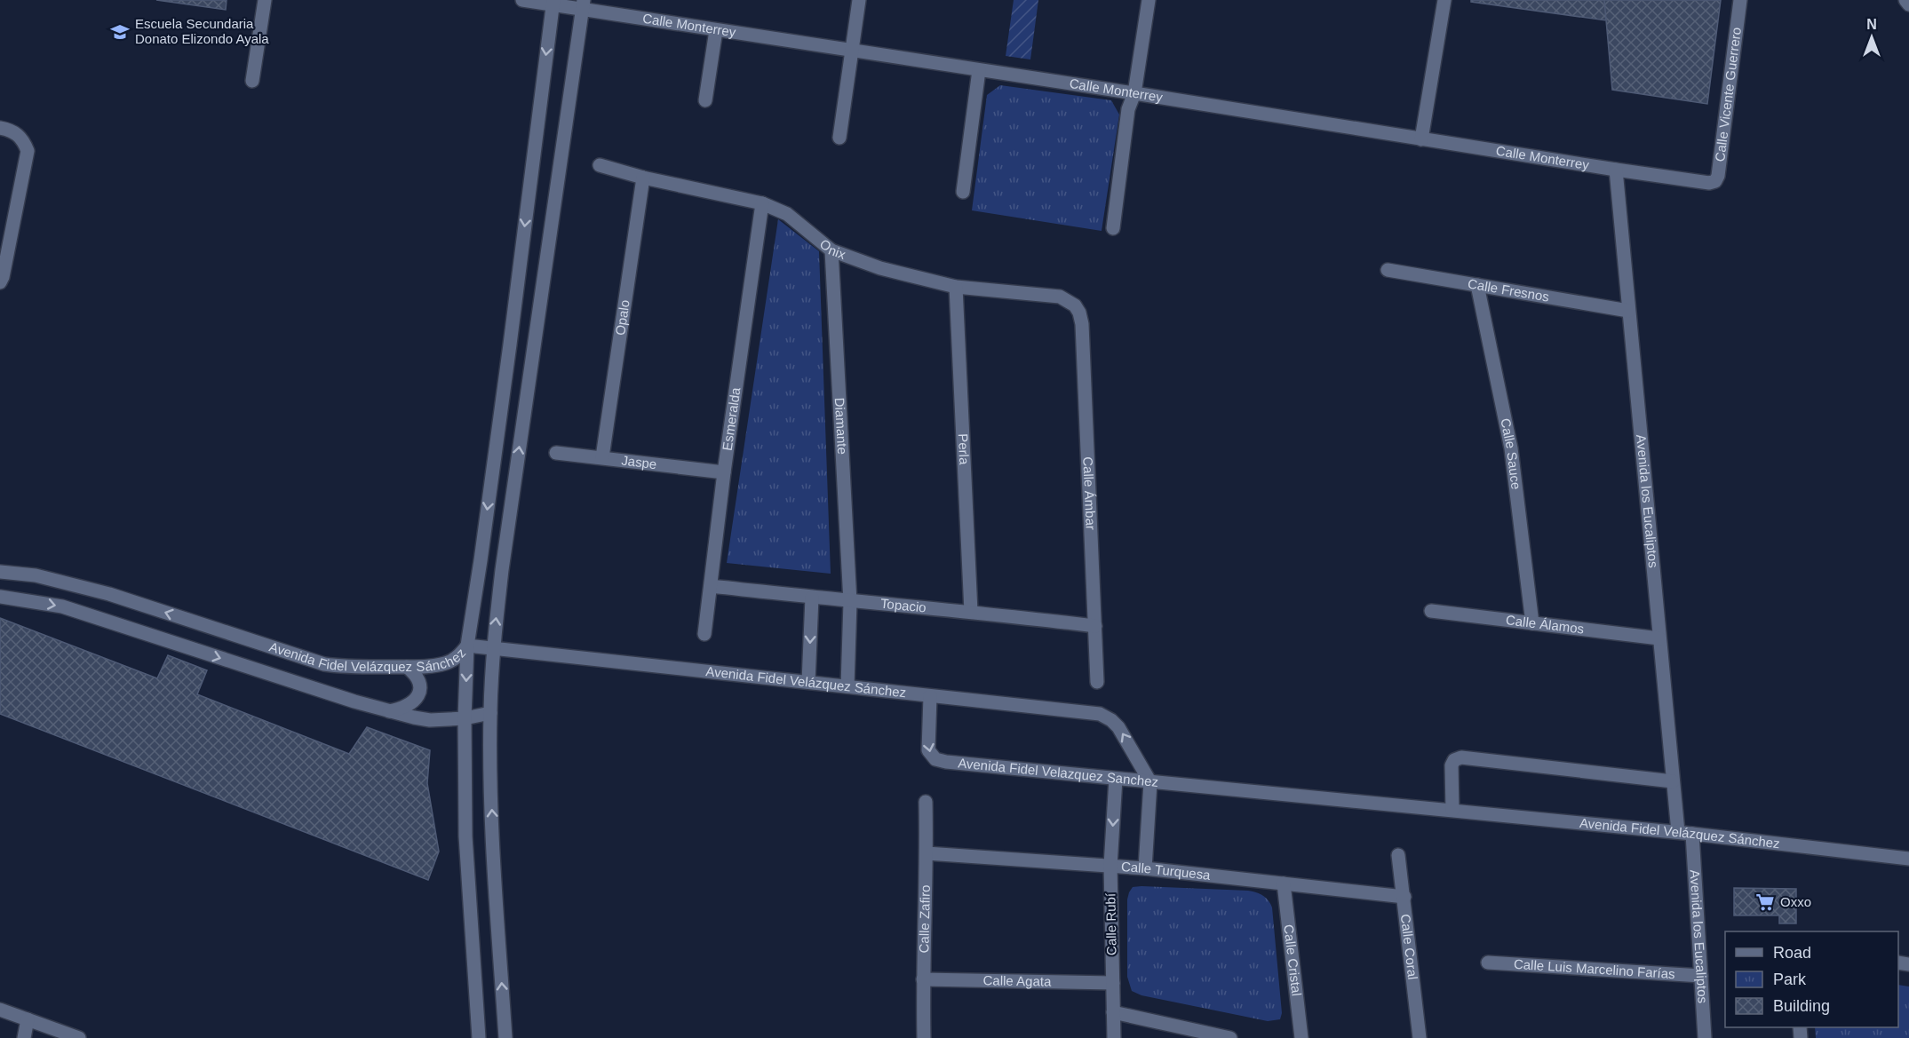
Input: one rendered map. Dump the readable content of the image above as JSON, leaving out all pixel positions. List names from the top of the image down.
{
  "streets": {
    "street": [
      "Calle Monterrey",
      "Calle Vicente Guerrero",
      "Onix",
      "Calle Fresnos",
      "Opalo",
      "Esmeralda",
      "Diamante",
      "Perla",
      "Calle Sauce",
      "Jaspe",
      "Calle Ámbar",
      "Avenida los Eucaliptos",
      "Topacio",
      "Calle Álamos",
      "Avenida Fidel Velázquez Sánchez",
      "Avenida Fidel Velazquez Sanchez",
      "Calle Turquesa",
      "Calle Zafiro",
      "Calle Rubí",
      "Calle Coral",
      "Calle Cristal",
      "Calle Luis Marcelino Farías",
      "Calle Agata"
    ]
  },
  "crossings": [
    ["Calle Monterrey", "Calle Vicente Guerrero"],
    ["Calle Monterrey", "Avenida los Eucaliptos"],
    ["Onix", "Opalo"],
    ["Onix", "Esmeralda"],
    ["Onix", "Diamante"],
    ["Onix", "Perla"],
    ["Onix", "Calle Ámbar"],
    ["Calle Fresnos", "Calle Sauce"],
    ["Calle Fresnos", "Avenida los Eucaliptos"],
    ["Opalo", "Jaspe"],
    ["Esmeralda", "Jaspe"],
    ["Esmeralda", "Topacio"],
    ["Diamante", "Topacio"],
    ["Diamante", "Avenida Fidel Velázquez Sánchez"],
    ["Perla", "Topacio"],
    ["Calle Sauce", "Calle Álamos"],
    ["Calle Ámbar", "Topacio"],
    ["Avenida los Eucaliptos", "Calle Álamos"],
    ["Avenida los Eucaliptos", "Avenida Fidel Velázquez Sánchez"],
    ["Avenida los Eucaliptos", "Calle Luis Marcelino Farías"],
    ["Avenida Fidel Velázquez Sánchez", "Avenida Fidel Velazquez Sanchez"],
    ["Avenida Fidel Velazquez Sanchez", "Calle Rubí"],
    ["Calle Turquesa", "Calle Zafiro"],
    ["Calle Turquesa", "Calle Rubí"],
    ["Calle Turquesa", "Calle Coral"],
    ["Calle Turquesa", "Calle Cristal"],
    ["Calle Zafiro", "Calle Agata"],
    ["Calle Rubí", "Calle Agata"]
  ],
  "places": {
    "school or university": ["Escuela Secundaria Donato Elizondo Ayala"],
    "supermarket": ["Oxxo"]
  },
  "legend": ["Road", "Park", "Building"],
  "north": "top"
}
